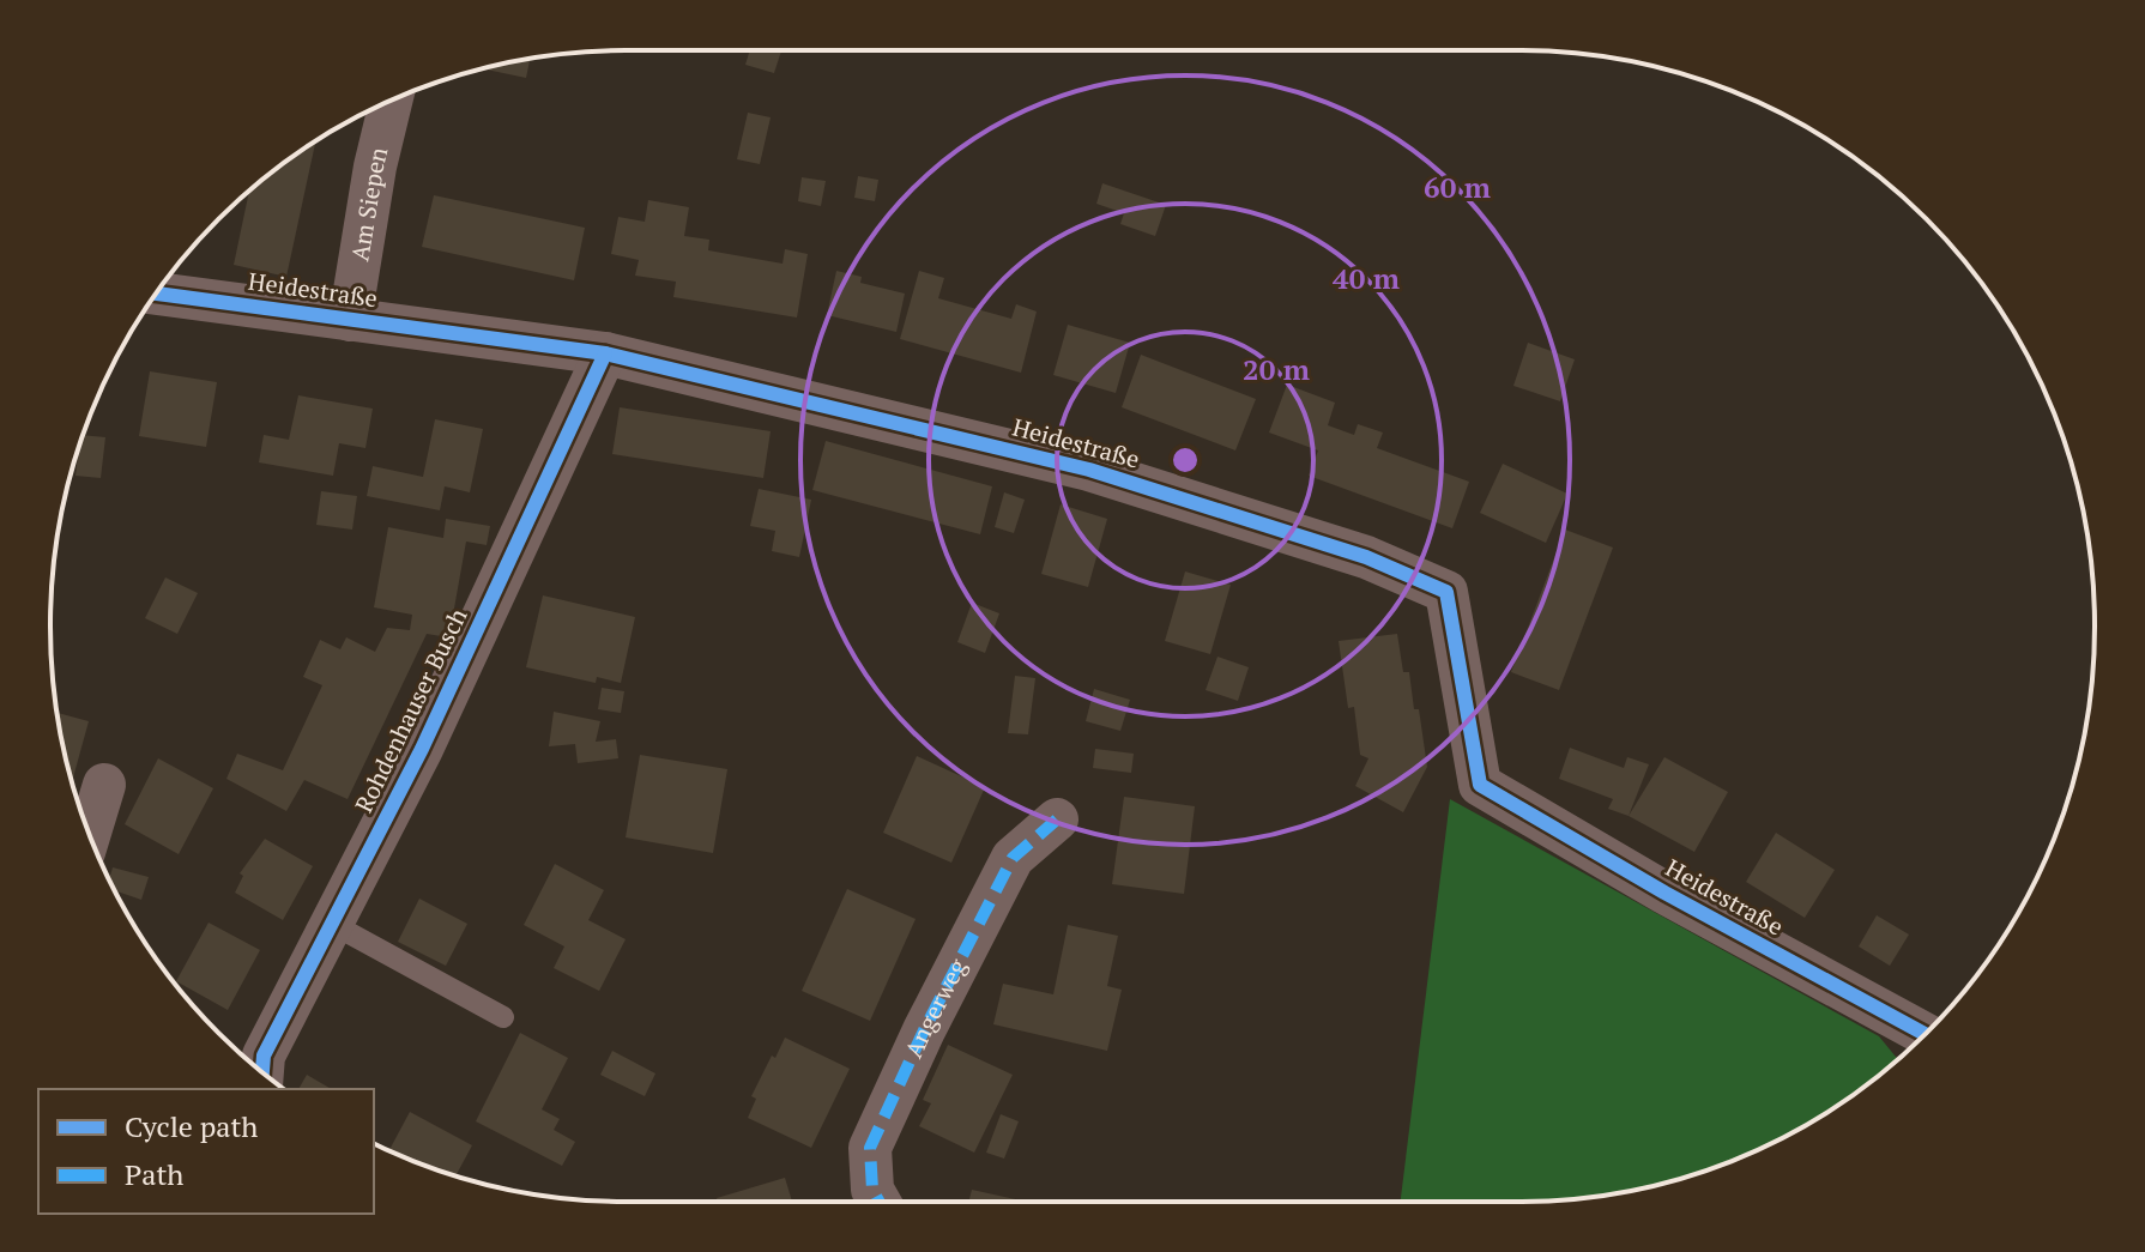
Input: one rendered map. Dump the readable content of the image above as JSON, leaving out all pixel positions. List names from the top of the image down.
{
  "streets": {
    "street": [
      "Am Siepen",
      "Heidestraße",
      "Rohdenhauser Busch",
      "Angerweg"
    ]
  },
  "crossings": [
    ["Am Siepen", "Heidestraße"],
    ["Heidestraße", "Rohdenhauser Busch"]
  ],
  "legend": ["Cycle path", "Path"],
  "rings": ["60 m", "40 m", "20 m"]
}
